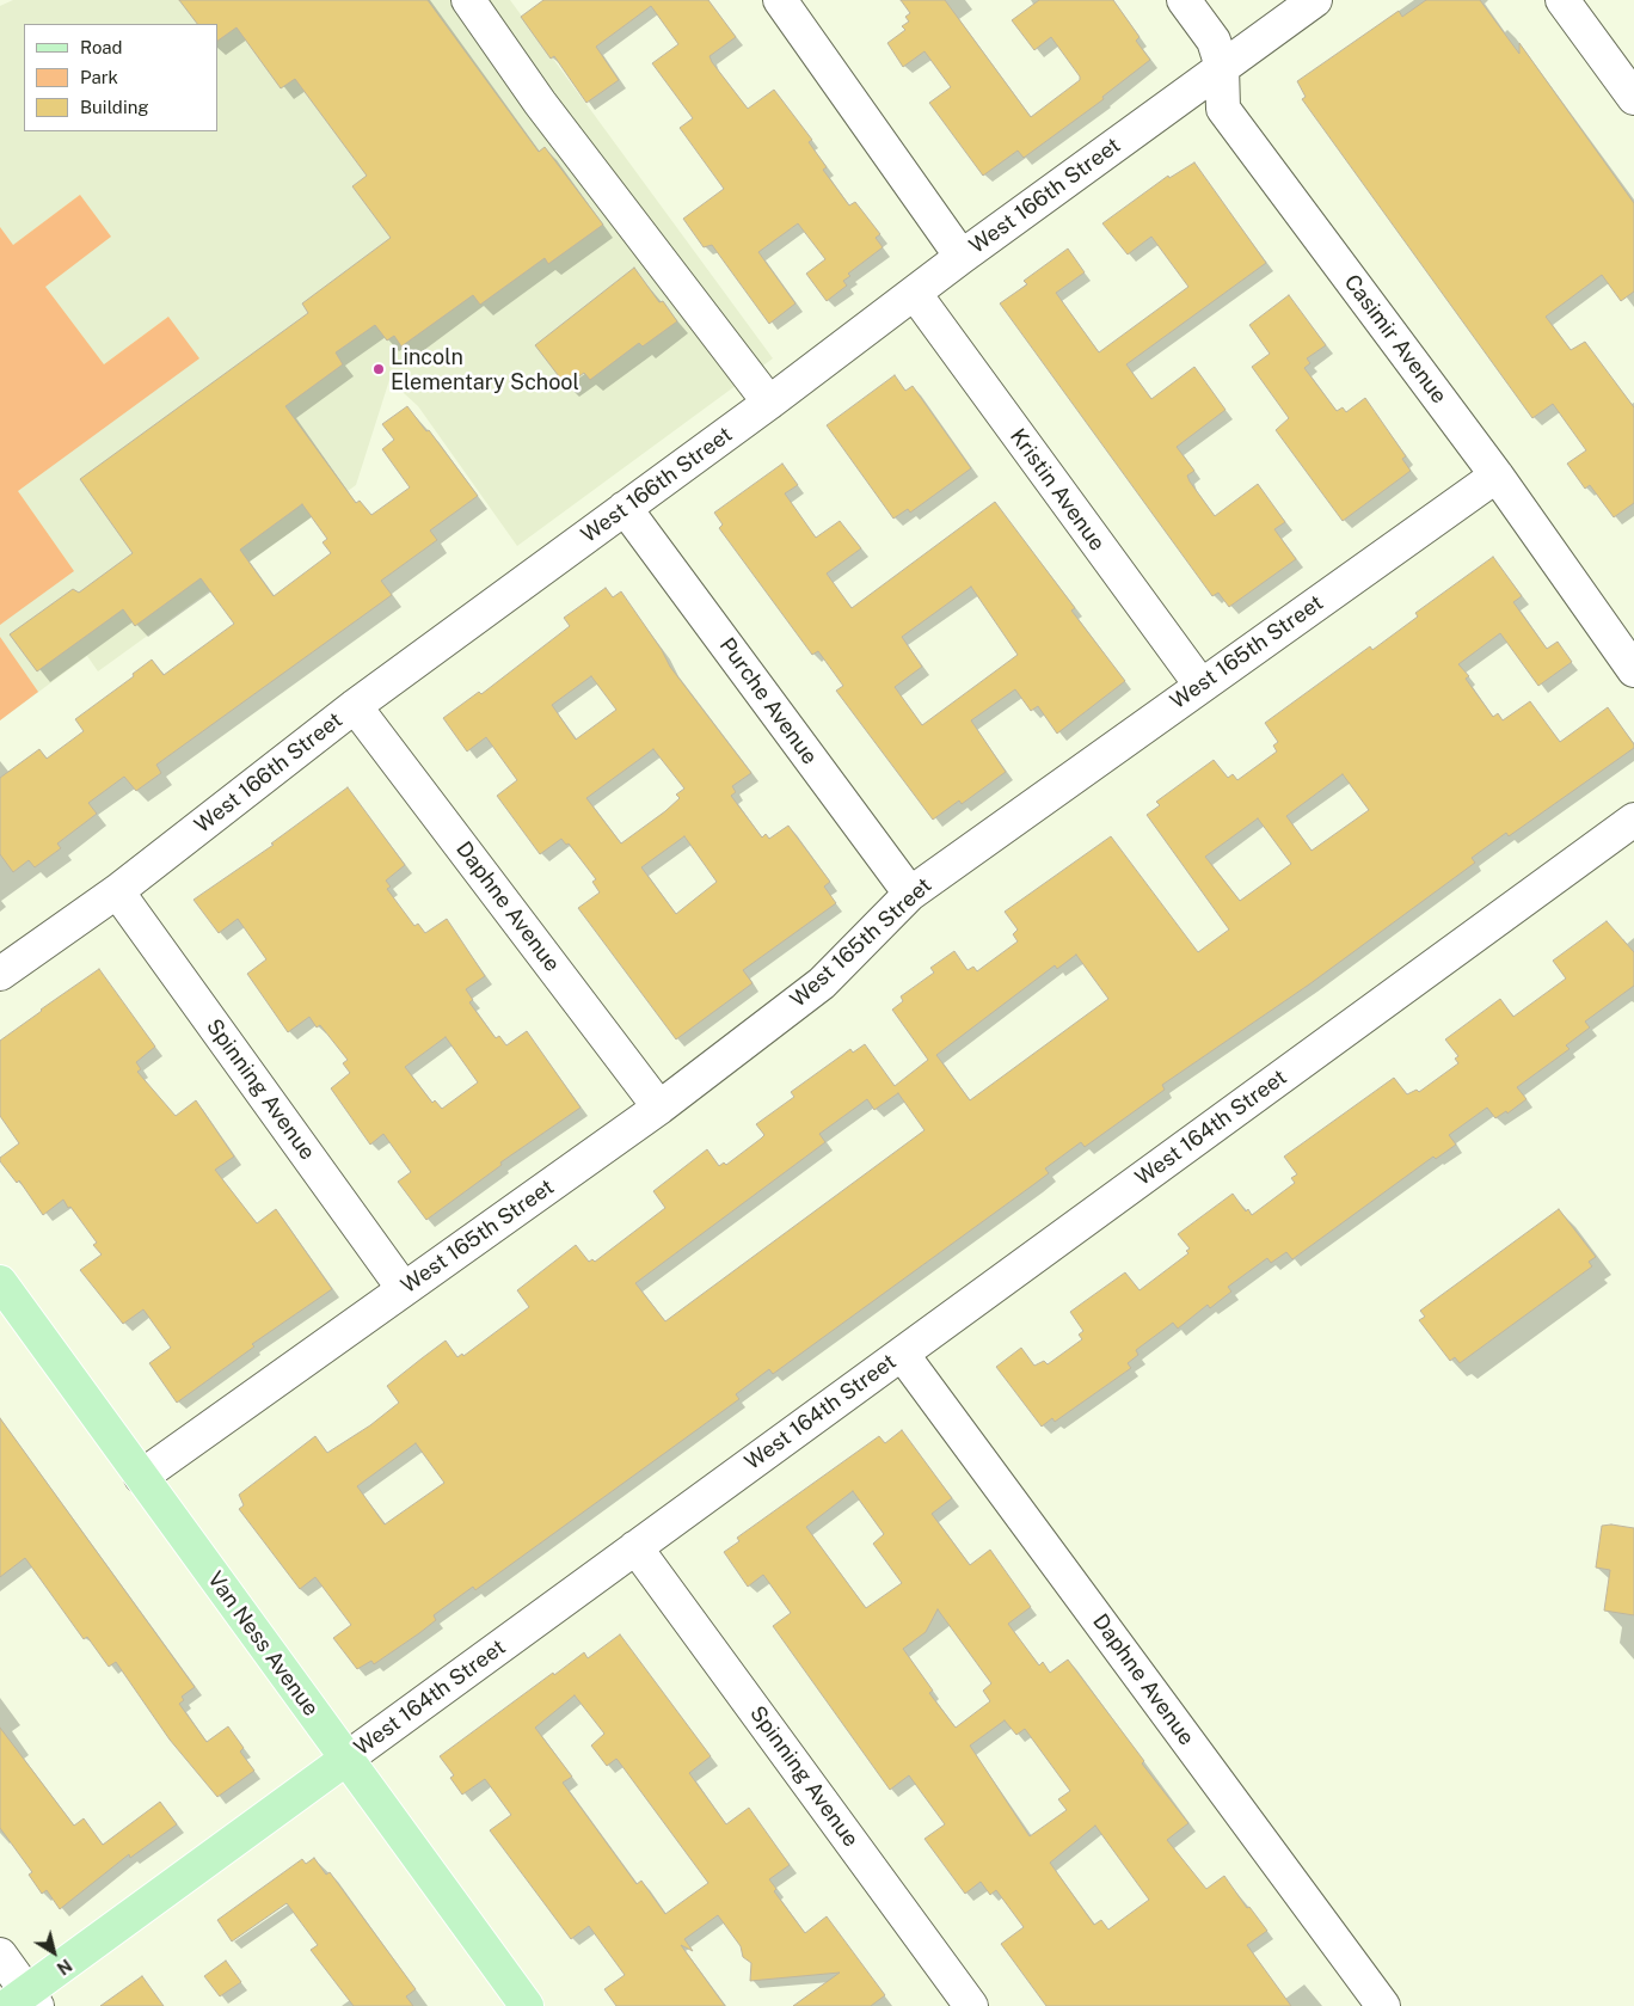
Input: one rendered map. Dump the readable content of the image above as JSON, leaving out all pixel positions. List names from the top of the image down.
{
  "streets": {
    "main road": ["West 164th Street", "Van Ness Avenue"],
    "street": [
      "West 166th Street",
      "Casimir Avenue",
      "Kristin Avenue",
      "West 165th Street",
      "Purche Avenue",
      "Daphne Avenue",
      "Spinning Avenue"
    ]
  },
  "crossings": [
    ["West 166th Street", "Casimir Avenue"],
    ["West 166th Street", "Kristin Avenue"],
    ["West 166th Street", "Purche Avenue"],
    ["West 166th Street", "Daphne Avenue"],
    ["West 166th Street", "Spinning Avenue"],
    ["Casimir Avenue", "West 165th Street"],
    ["Kristin Avenue", "West 165th Street"],
    ["West 165th Street", "Purche Avenue"],
    ["West 165th Street", "Daphne Avenue"],
    ["West 165th Street", "Spinning Avenue"],
    ["West 165th Street", "Van Ness Avenue"],
    ["Daphne Avenue", "West 164th Street"],
    ["Spinning Avenue", "West 164th Street"],
    ["West 164th Street", "Van Ness Avenue"]
  ],
  "places": ["Lincoln Elementary School"],
  "legend": ["Road", "Park", "Building"],
  "north": "bottom right"
}
